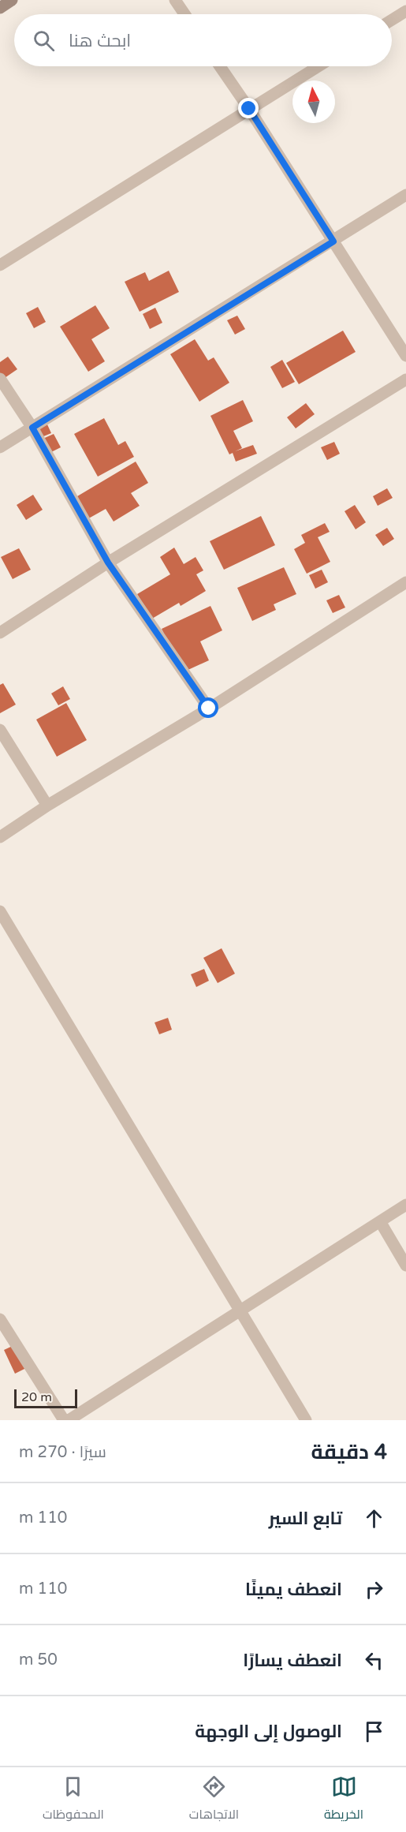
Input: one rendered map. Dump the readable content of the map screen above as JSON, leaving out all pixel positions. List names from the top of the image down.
{
  "scale_bar": "20 m",
  "north": "top",
  "page": {
    "search": "ابحث هنا",
    "scale": "20 m",
    "heading": ["4 دقيقة", "سيرًا · 270 m"],
    "list": [
      ["تابع السير", "110 m"],
      ["انعطف يمينًا", "110 m"],
      ["انعطف يسارًا", "50 m"],
      "الوصول إلى الوجهة"
    ],
    "nav": ["الخريطة", "الاتجاهات", "المحفوظات"]
  }
}
